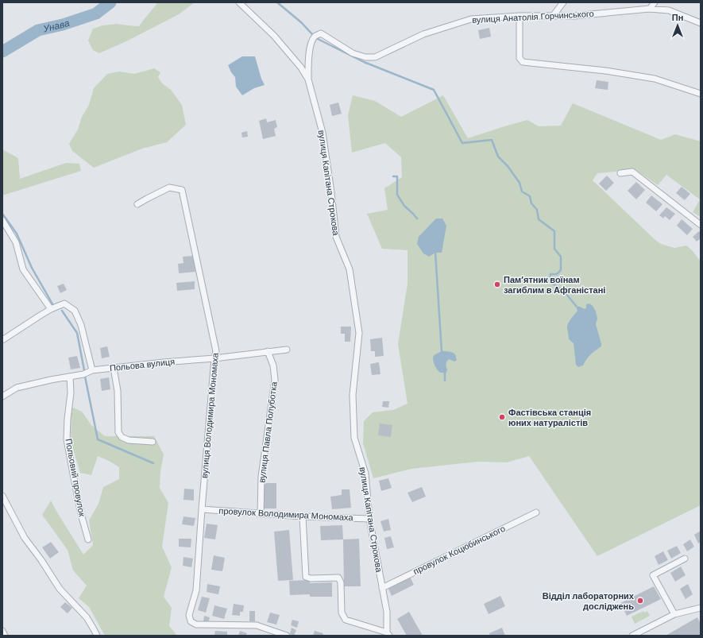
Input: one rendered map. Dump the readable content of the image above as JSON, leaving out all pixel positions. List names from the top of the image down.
{
  "streets": {
    "street": [
      "вулиця Анатолія Горчинського",
      "вулиця Капітана Строкова",
      "Польова вулиця",
      "вулиця Володимира Мономаха",
      "вулиця Павла Полуботка",
      "Польовий провулок",
      "провулок Володимира Мономаха",
      "провулок Коцюбинського"
    ]
  },
  "crossings": [
    ["вулиця Анатолія Горчинського", "вулиця Капітана Строкова"],
    ["вулиця Капітана Строкова", "провулок Володимира Мономаха"],
    ["вулиця Капітана Строкова", "провулок Коцюбинського"],
    ["Польова вулиця", "вулиця Володимира Мономаха"],
    ["Польова вулиця", "вулиця Павла Полуботка"],
    ["Польова вулиця", "Польовий провулок"],
    ["вулиця Володимира Мономаха", "провулок Володимира Мономаха"],
    ["вулиця Павла Полуботка", "провулок Володимира Мономаха"]
  ],
  "water": ["Унава"],
  "places": ["Пам’ятник воїнам загиблим в Афганістані", "Фастівська станція юних натуралістів", "Відділ лабораторних досліджень"],
  "north": "top"
}
